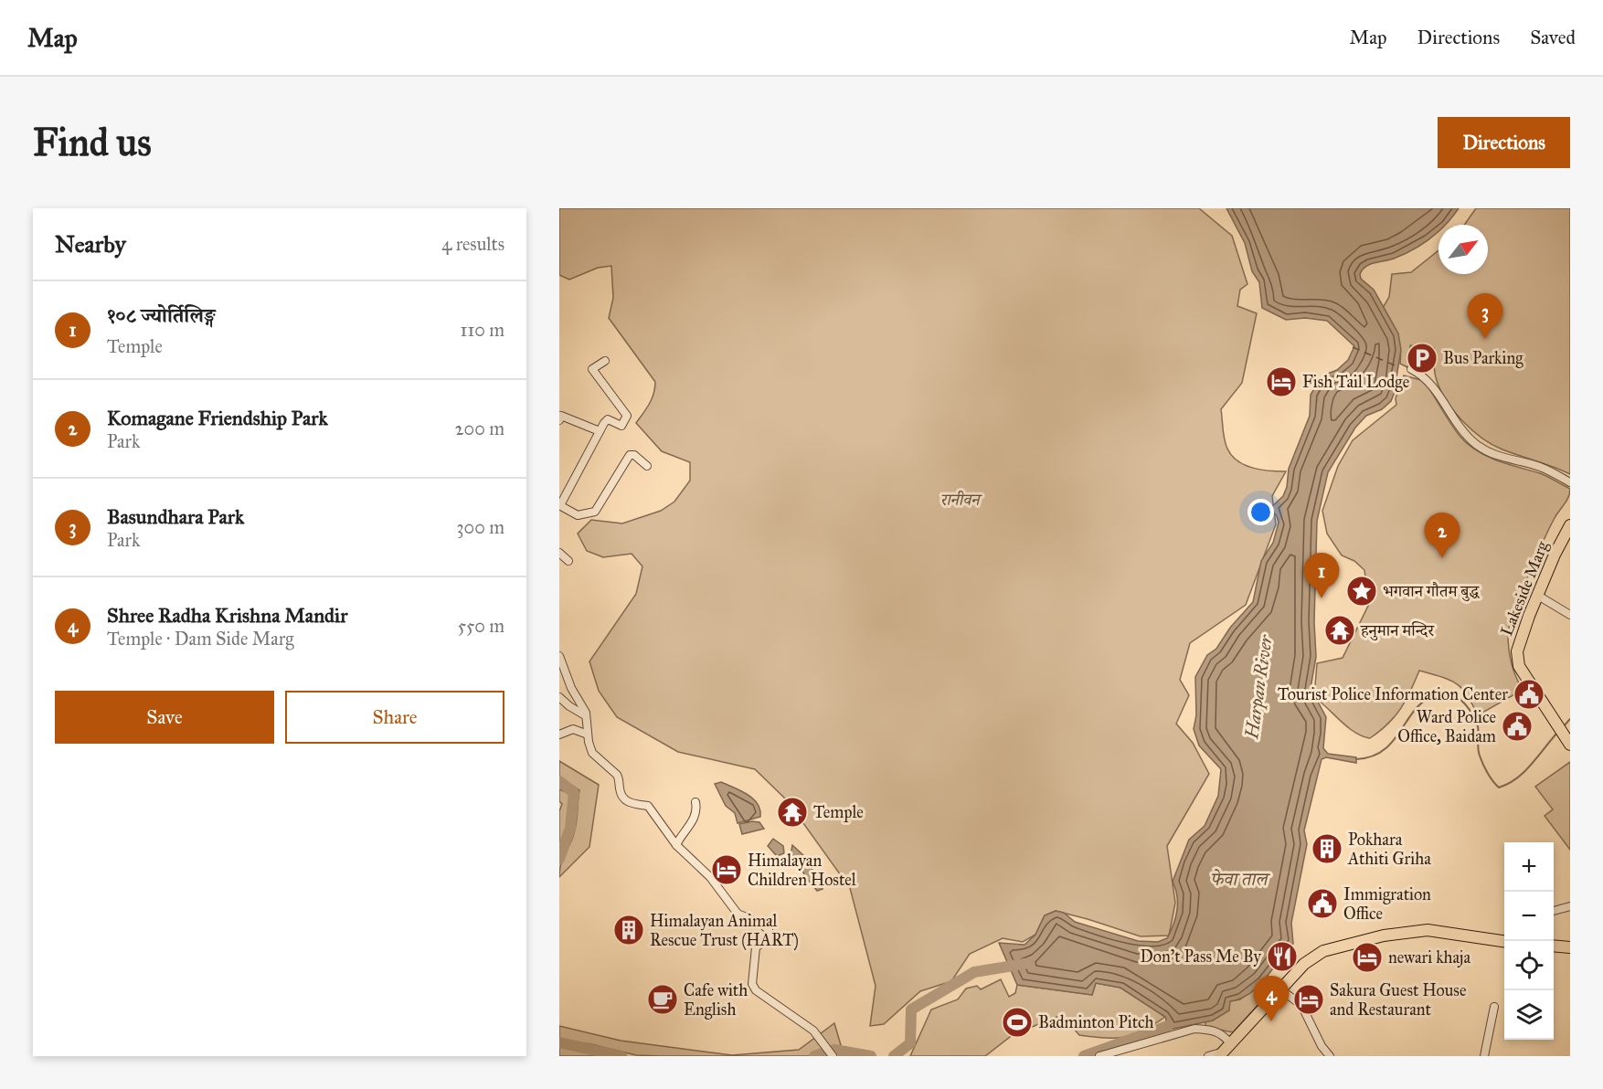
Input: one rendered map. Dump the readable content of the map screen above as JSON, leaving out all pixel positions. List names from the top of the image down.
{
  "streets": {
    "main road": ["Lakeside Marg"]
  },
  "water": ["Harpan River", "फेवा ताल"],
  "parks": ["रानीवन"],
  "places": {
    "parking": ["Bus Parking"],
    "hotel": [
      "Fish Tail Lodge",
      "Himalayan Children Hostel",
      "newari khaja",
      "Sakura Guest House and Restaurant"
    ],
    "place": ["भगवान गौतम बुद्ध"],
    "temple": ["हनुमान मन्दिर", "Temple"],
    "public building": ["Tourist Police Information Center", "Ward Police Office, Baidam", "Immigration Office"],
    "building": ["Pokhara Athiti Griha", "Himalayan Animal Rescue Trust (HART)"],
    "restaurant": ["Don't Pass Me By"],
    "cafe": ["Cafe with English"],
    "sports": ["Badminton Pitch"]
  },
  "north": "top right",
  "page": {
    "header": "Map",
    "nav": ["Map", "Directions", "Saved"],
    "buttons": [
      "Directions",
      ["Save", "Share"]
    ],
    "title": "Find us",
    "heading": ["Nearby", "4 results"],
    "list": [
      {
        "mark": "1",
        "name": "१०८ ज्योर्तिलिङ्ग",
        "note": "Temple",
        "value": "110 m"
      },
      {
        "mark": "2",
        "name": "Komagane Friendship Park",
        "note": "Park",
        "value": "200 m"
      },
      {
        "mark": "3",
        "name": "Basundhara Park",
        "note": "Park",
        "value": "300 m"
      },
      {
        "mark": "4",
        "name": "Shree Radha Krishna Mandir",
        "note": "Temple · Dam Side Marg",
        "value": "550 m"
      }
    ],
    "pins": [
      "3",
      "2",
      "1",
      "4"
    ],
    "map_buttons": ["+", "−"]
  }
}
